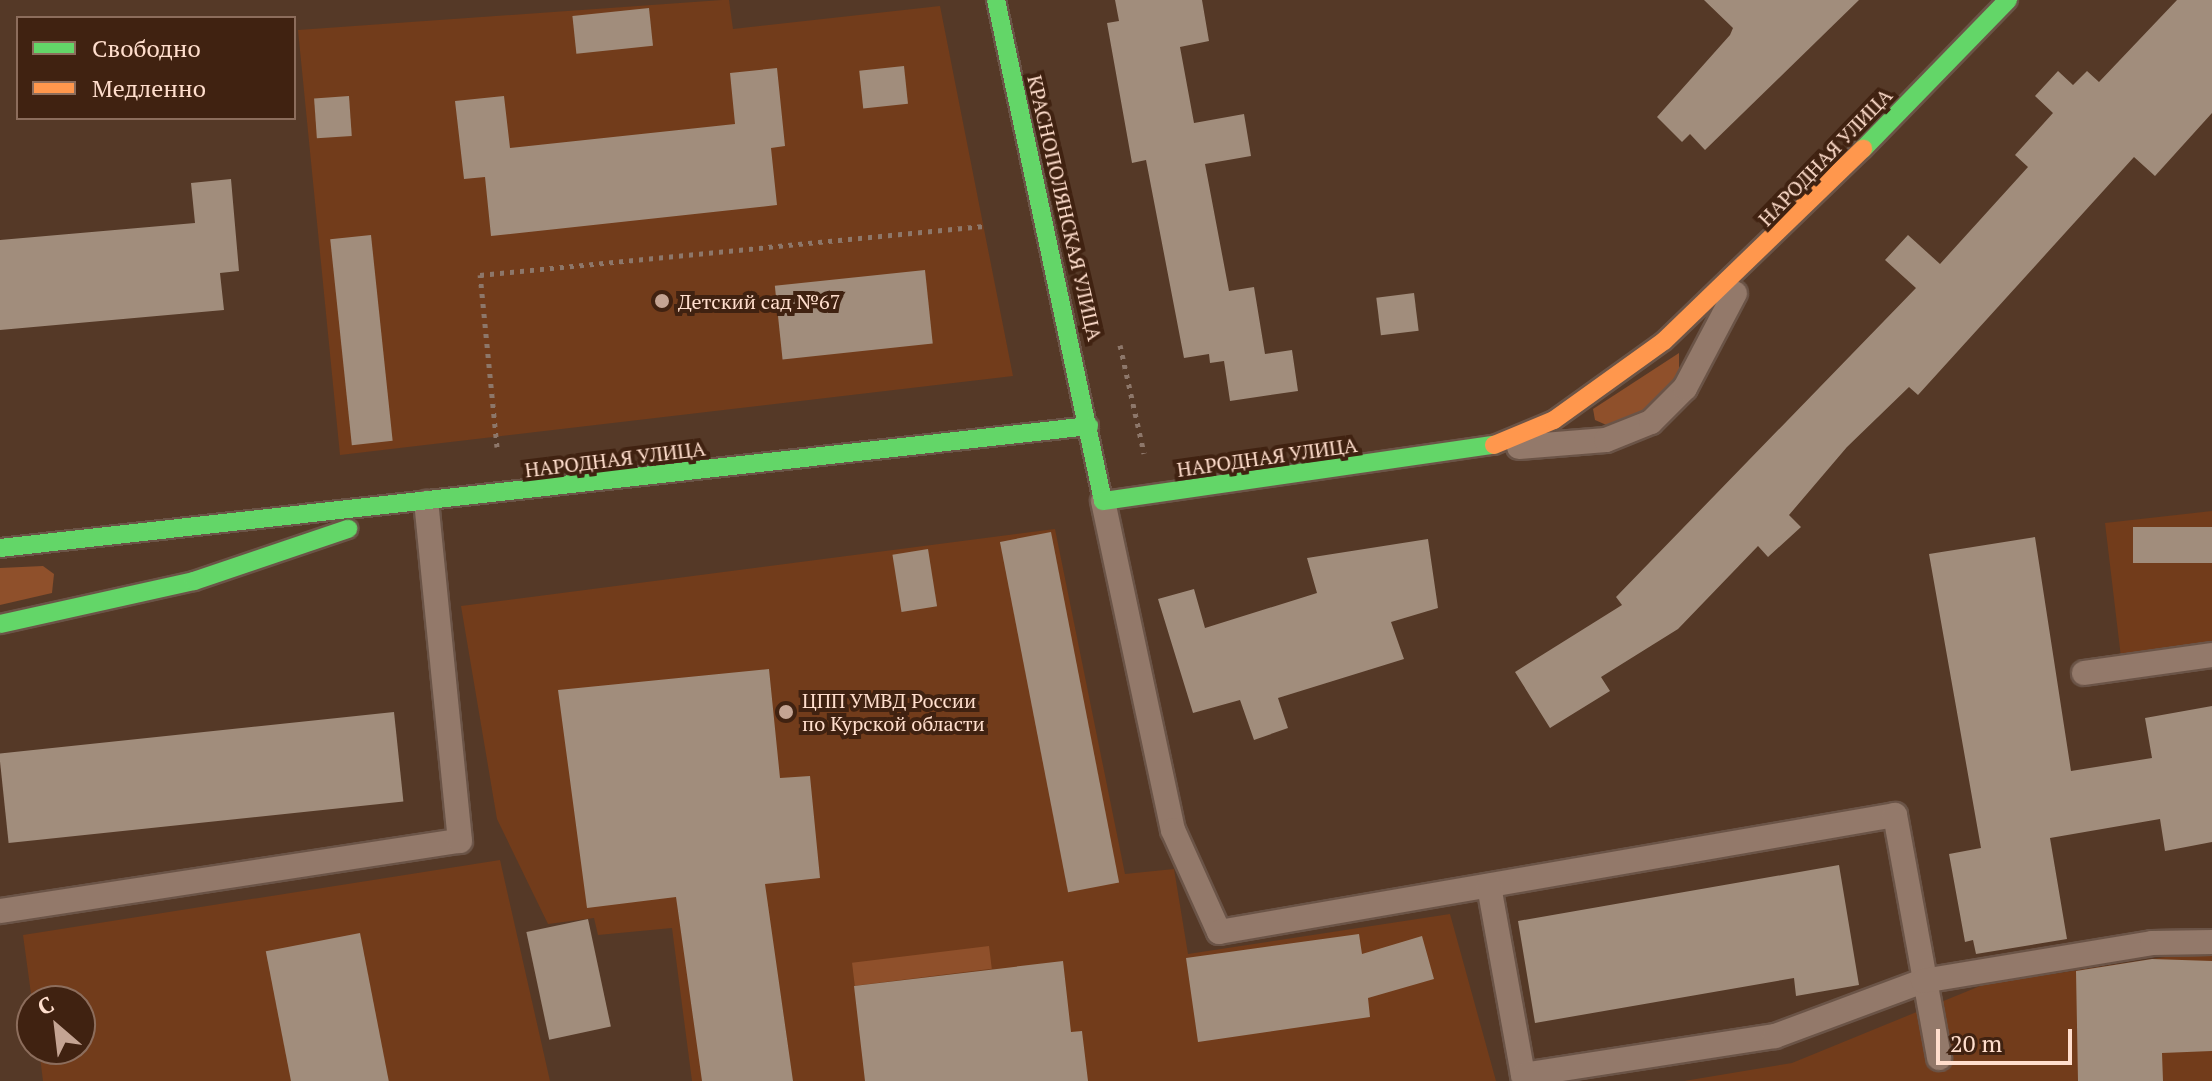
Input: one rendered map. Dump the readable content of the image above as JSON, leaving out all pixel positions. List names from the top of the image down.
{
  "streets": {
    "street": ["НАРОДНАЯ УЛИЦА", "КРАСНОПОЛЯНСКАЯ УЛИЦА"]
  },
  "crossings": [
    ["НАРОДНАЯ УЛИЦА", "КРАСНОПОЛЯНСКАЯ УЛИЦА"]
  ],
  "places": ["Детский сад №67", "ЦПП УМВД России по Курской области"],
  "legend": ["Свободно", "Медленно"],
  "scale_bar": "20 m",
  "north": "top left"
}
